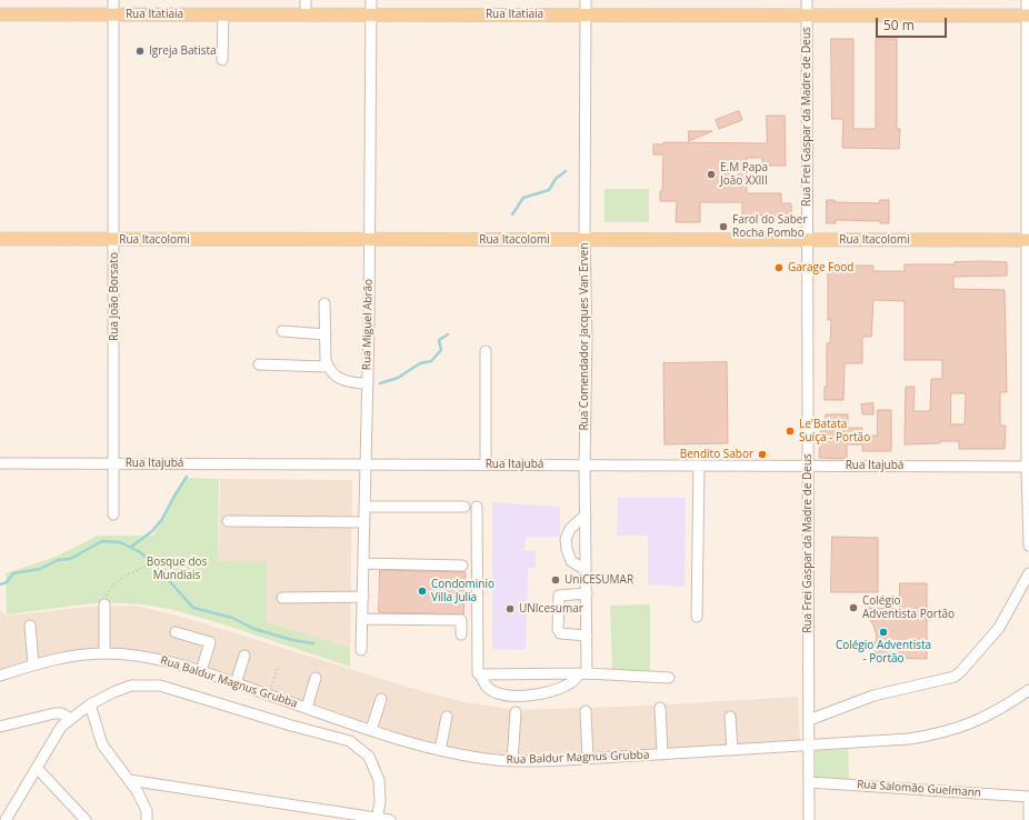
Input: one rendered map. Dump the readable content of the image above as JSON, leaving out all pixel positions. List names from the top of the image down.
{
  "streets": {
    "main road": ["Rua Itatiaia", "Rua Itacolomi"],
    "street": [
      "Rua Frei Gaspar da Madre de Deus",
      "Rua João Borsato",
      "Rua Miguel Abrão",
      "Rua Comendador Jacques Van Erven",
      "Rua Itajubá",
      "Rua Baldur Magnus Grubba",
      "Rua Salomão Guelmann"
    ]
  },
  "crossings": [
    ["Rua Itatiaia", "Rua Frei Gaspar da Madre de Deus"],
    ["Rua Itatiaia", "Rua João Borsato"],
    ["Rua Itatiaia", "Rua Miguel Abrão"],
    ["Rua Itatiaia", "Rua Comendador Jacques Van Erven"],
    ["Rua Frei Gaspar da Madre de Deus", "Rua Itacolomi"],
    ["Rua Frei Gaspar da Madre de Deus", "Rua Itajubá"],
    ["Rua Frei Gaspar da Madre de Deus", "Rua Baldur Magnus Grubba"],
    ["Rua Frei Gaspar da Madre de Deus", "Rua Salomão Guelmann"],
    ["Rua Itacolomi", "Rua João Borsato"],
    ["Rua Itacolomi", "Rua Miguel Abrão"],
    ["Rua Itacolomi", "Rua Comendador Jacques Van Erven"],
    ["Rua João Borsato", "Rua Itajubá"],
    ["Rua Miguel Abrão", "Rua Itajubá"],
    ["Rua Comendador Jacques Van Erven", "Rua Itajubá"]
  ],
  "parks": ["Bosque dos Mundiais"],
  "places": [
    "Igreja Batista",
    "E.M Papa João XXIII",
    "Farol do Saber Rocha Pombo",
    "Garage Food",
    "Le'Batata Suíça - Portão",
    "Bendito Sabor",
    "UniCESUMAR",
    "Condominio Villa Julia",
    "Colégio Adventista Portão",
    "UNIcesumar",
    "Colégio Adventista - Portão"
  ],
  "scale_bar": "50 m"
}
